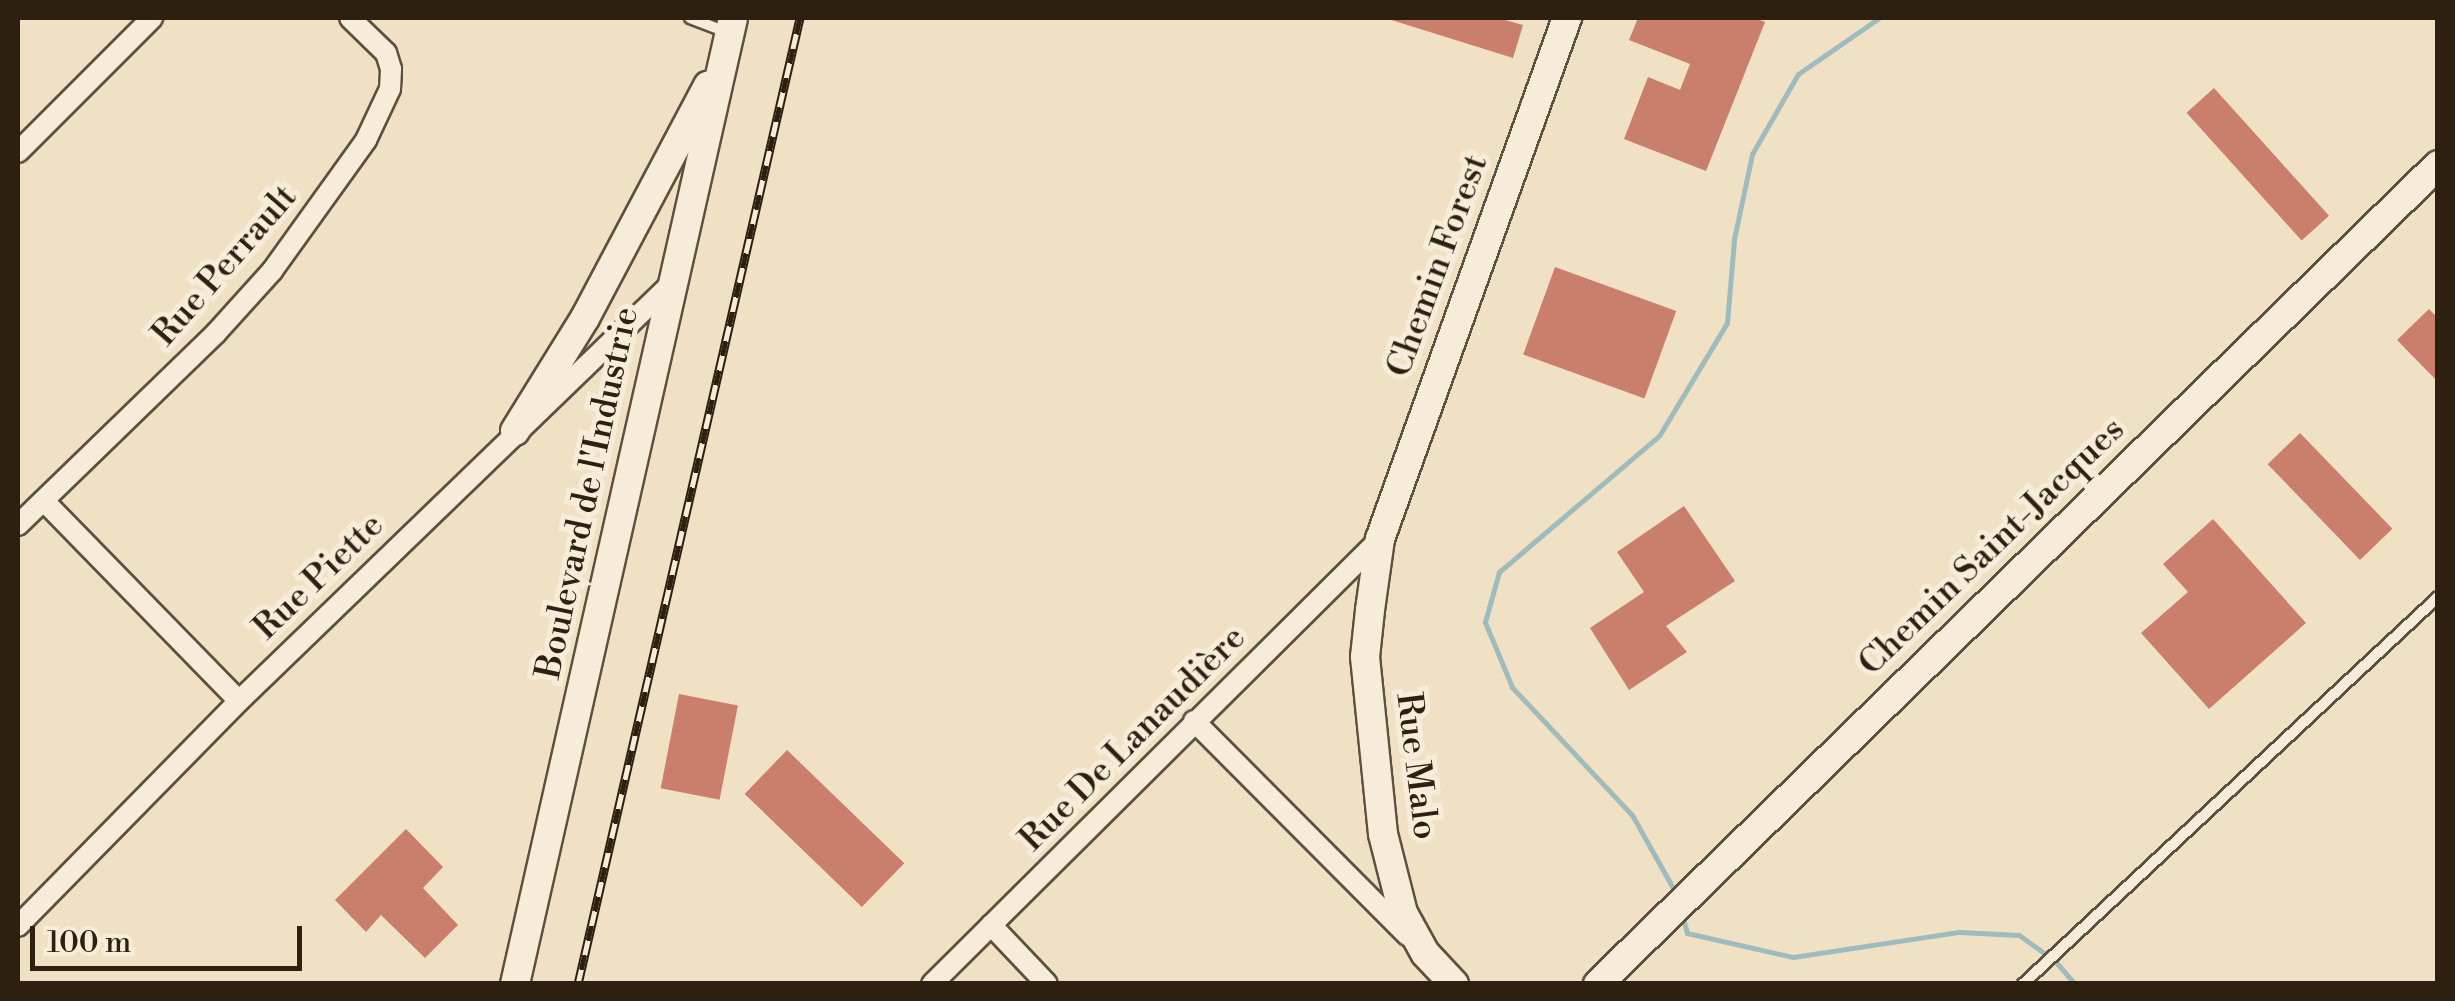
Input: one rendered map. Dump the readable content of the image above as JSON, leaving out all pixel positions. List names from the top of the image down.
{
  "streets": {
    "street": [
      "Rue Perrault",
      "Chemin Forest",
      "Boulevard de l'Industrie",
      "Chemin Saint-Jacques",
      "Rue Piette",
      "Rue De Lanaudière",
      "Rue Malo"
    ]
  },
  "crossings": [
    ["Chemin Forest", "Rue De Lanaudière"],
    ["Chemin Forest", "Rue Malo"],
    ["Boulevard de l'Industrie", "Rue Piette"],
    ["Rue De Lanaudière", "Rue Malo"]
  ],
  "scale_bar": "100 m"
}
